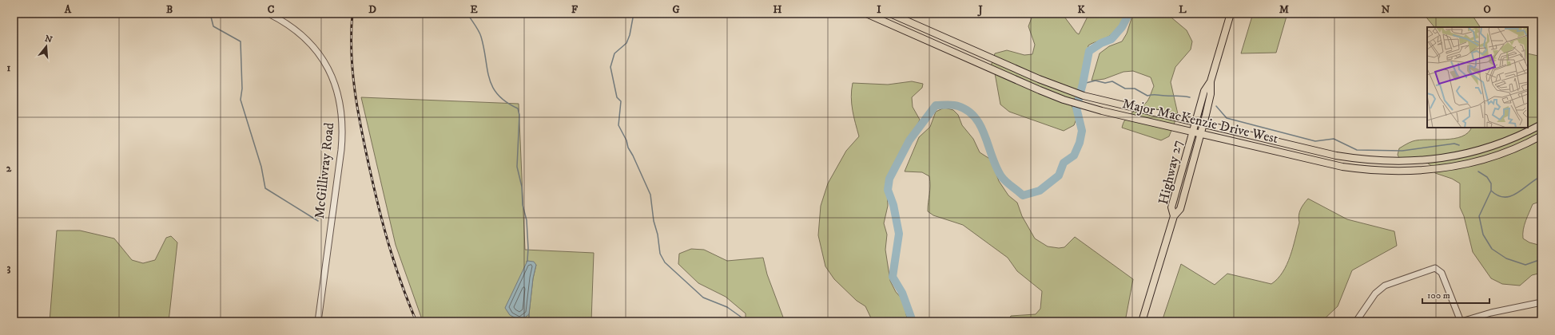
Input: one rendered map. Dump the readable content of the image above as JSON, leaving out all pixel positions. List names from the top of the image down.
{
  "streets": {
    "main road": ["Major MacKenzie Drive West", "Highway 27"],
    "street": ["McGillivray Road"]
  },
  "crossings": [
    ["Major MacKenzie Drive West", "Highway 27"]
  ],
  "scale_bar": "100 m",
  "north": "top",
  "grid": {
    "columns": [
      "A",
      "B",
      "C",
      "D",
      "E",
      "F",
      "G",
      "H",
      "I",
      "J",
      "K",
      "L",
      "M",
      "N",
      "O"
    ],
    "rows": ["1", "2", "3"]
  }
}
